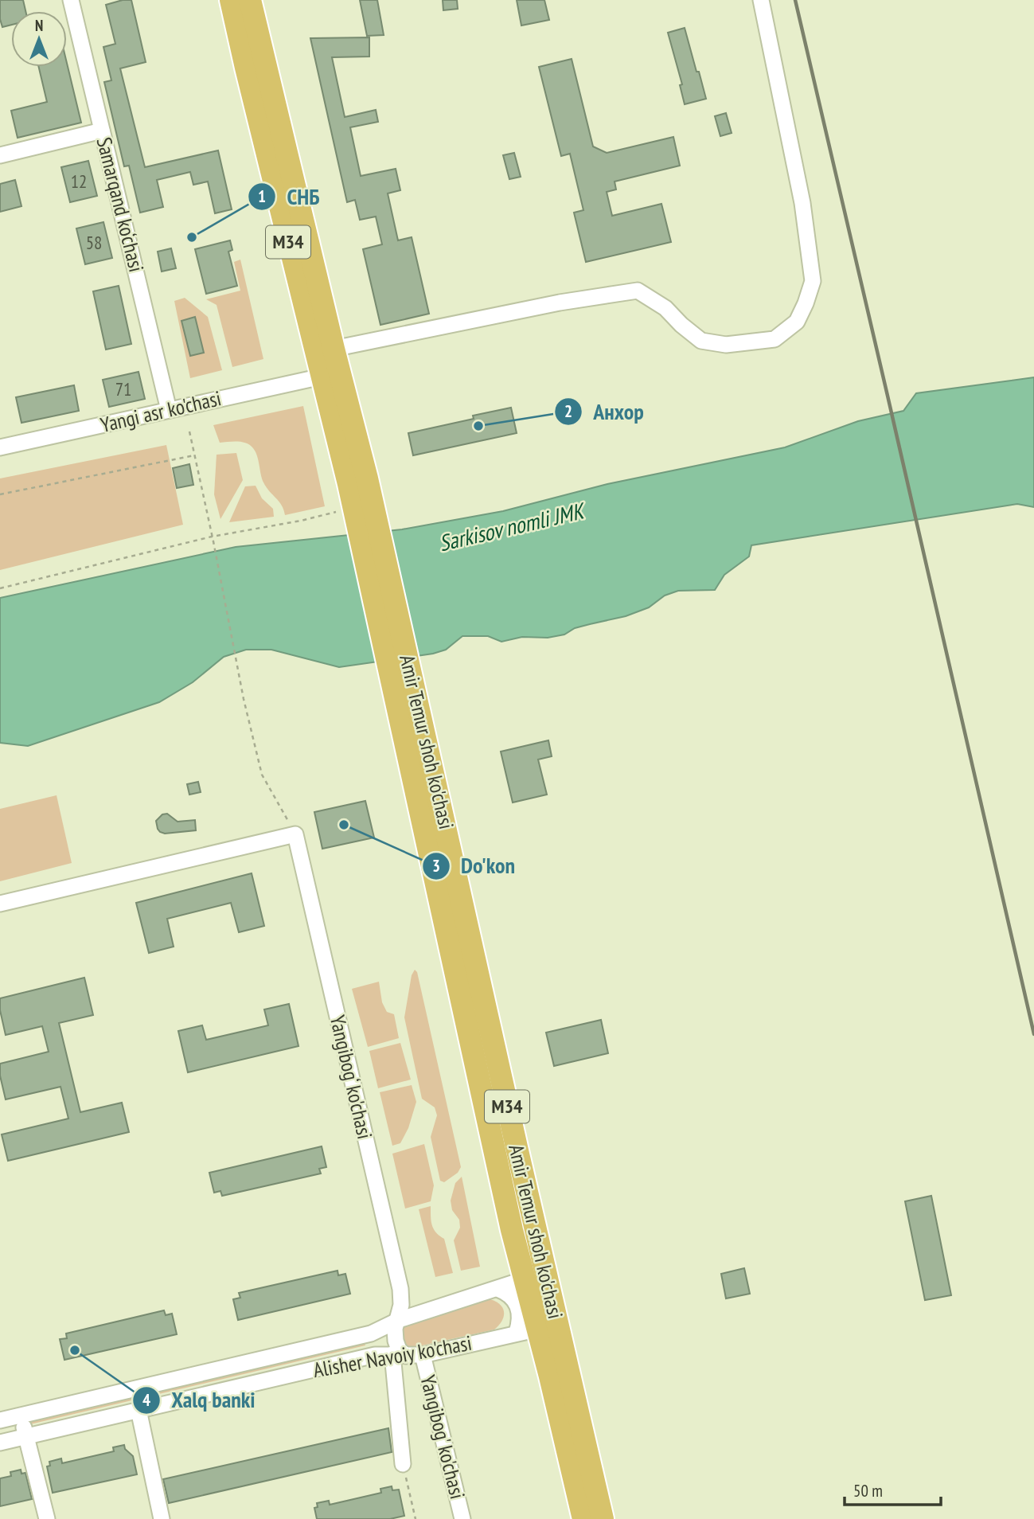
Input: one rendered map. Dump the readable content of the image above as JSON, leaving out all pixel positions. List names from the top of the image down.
{
  "streets": {
    "highway": ["M34", "Amir Temur shoh ko'chasi"],
    "street": [
      "Samarqand ko‘chasi",
      "Yangi asr ko'chasi",
      "Yangibog‘ ko'chasi",
      "Alisher Navoiy ko'chasi",
      "Yangibog' ko'chasi"
    ]
  },
  "crossings": [
    ["Samarqand ko‘chasi", "Yangi asr ko'chasi"],
    ["Yangi asr ko'chasi", "Amir Temur shoh ko'chasi"],
    ["Amir Temur shoh ko'chasi", "Alisher Navoiy ko'chasi"],
    ["Yangibog‘ ko'chasi", "Alisher Navoiy ko'chasi"],
    ["Alisher Navoiy ko'chasi", "Yangibog' ko'chasi"]
  ],
  "water": ["Sarkisov nomli JMK"],
  "places": [
    "СНБ",
    "Анхор",
    "Do'kon",
    "Xalq banki"
  ],
  "house_numbers": ["12", "58", "71"],
  "scale_bar": "50 m",
  "north": "top"
}
